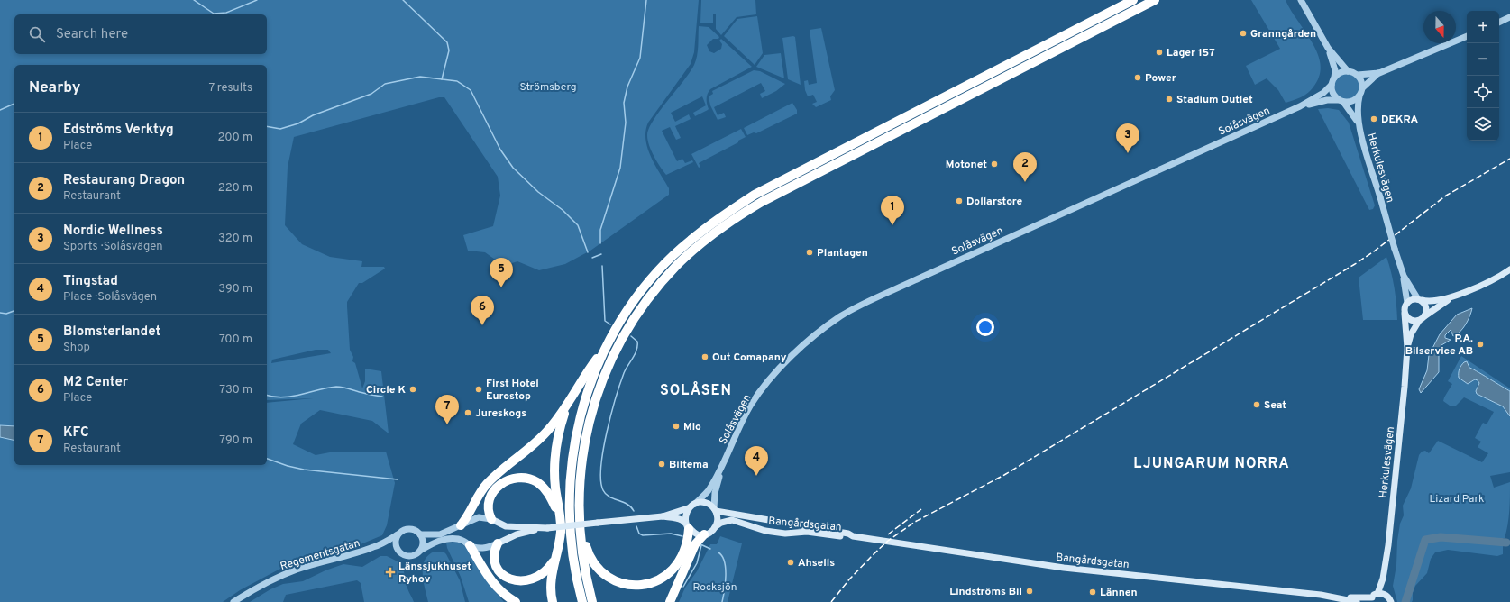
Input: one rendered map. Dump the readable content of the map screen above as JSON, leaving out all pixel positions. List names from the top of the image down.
{
  "streets": {
    "main road": ["Herkulesvägen", "Bangårdsgatan"],
    "street": ["Solåsvägen", "Regementsgatan"]
  },
  "crossings": [
    ["Solåsvägen", "Herkulesvägen"],
    ["Solåsvägen", "Bangårdsgatan"],
    ["Herkulesvägen", "Bangårdsgatan"]
  ],
  "districts": ["SOLÅSEN", "LJUNGARUM NORRA"],
  "parks": ["Strömsberg", "Lizard Park", "Rocksjön"],
  "places": {
    "other": [
      "Granngården",
      "Lager 157",
      "Power",
      "Stadium Outlet",
      "DEKRA",
      "Motonet",
      "Dollarstore",
      "Plantagen",
      "P.A. Bilservice AB",
      "Out Comapany",
      "Circle K",
      "First Hotel Eurostop",
      "Seat",
      "Jureskogs",
      "Mio",
      "Biltema",
      "Ahsells",
      "Lindströms Bil",
      "Lännen"
    ],
    "health": ["Länssjukhuset Ryhov"]
  },
  "north": "bottom",
  "page": {
    "map_buttons": ["+", "−"],
    "search": "Search here",
    "heading": ["Nearby", "7 results"],
    "list": [
      {
        "mark": "1",
        "name": "Edströms Verktyg",
        "note": "Place",
        "value": "200 m"
      },
      {
        "mark": "2",
        "name": "Restaurang Dragon",
        "note": "Restaurant",
        "value": "220 m"
      },
      {
        "mark": "3",
        "name": "Nordic Wellness",
        "note": "Sports · Solåsvägen",
        "value": "320 m"
      },
      {
        "mark": "4",
        "name": "Tingstad",
        "note": "Place · Solåsvägen",
        "value": "390 m"
      },
      {
        "mark": "5",
        "name": "Blomsterlandet",
        "note": "Shop",
        "value": "700 m"
      },
      {
        "mark": "6",
        "name": "M2 Center",
        "note": "Place",
        "value": "730 m"
      },
      {
        "mark": "7",
        "name": "KFC",
        "note": "Restaurant",
        "value": "790 m"
      }
    ],
    "pins": [
      "3",
      "2",
      "1",
      "5",
      "6",
      "7",
      "4"
    ]
  }
}
